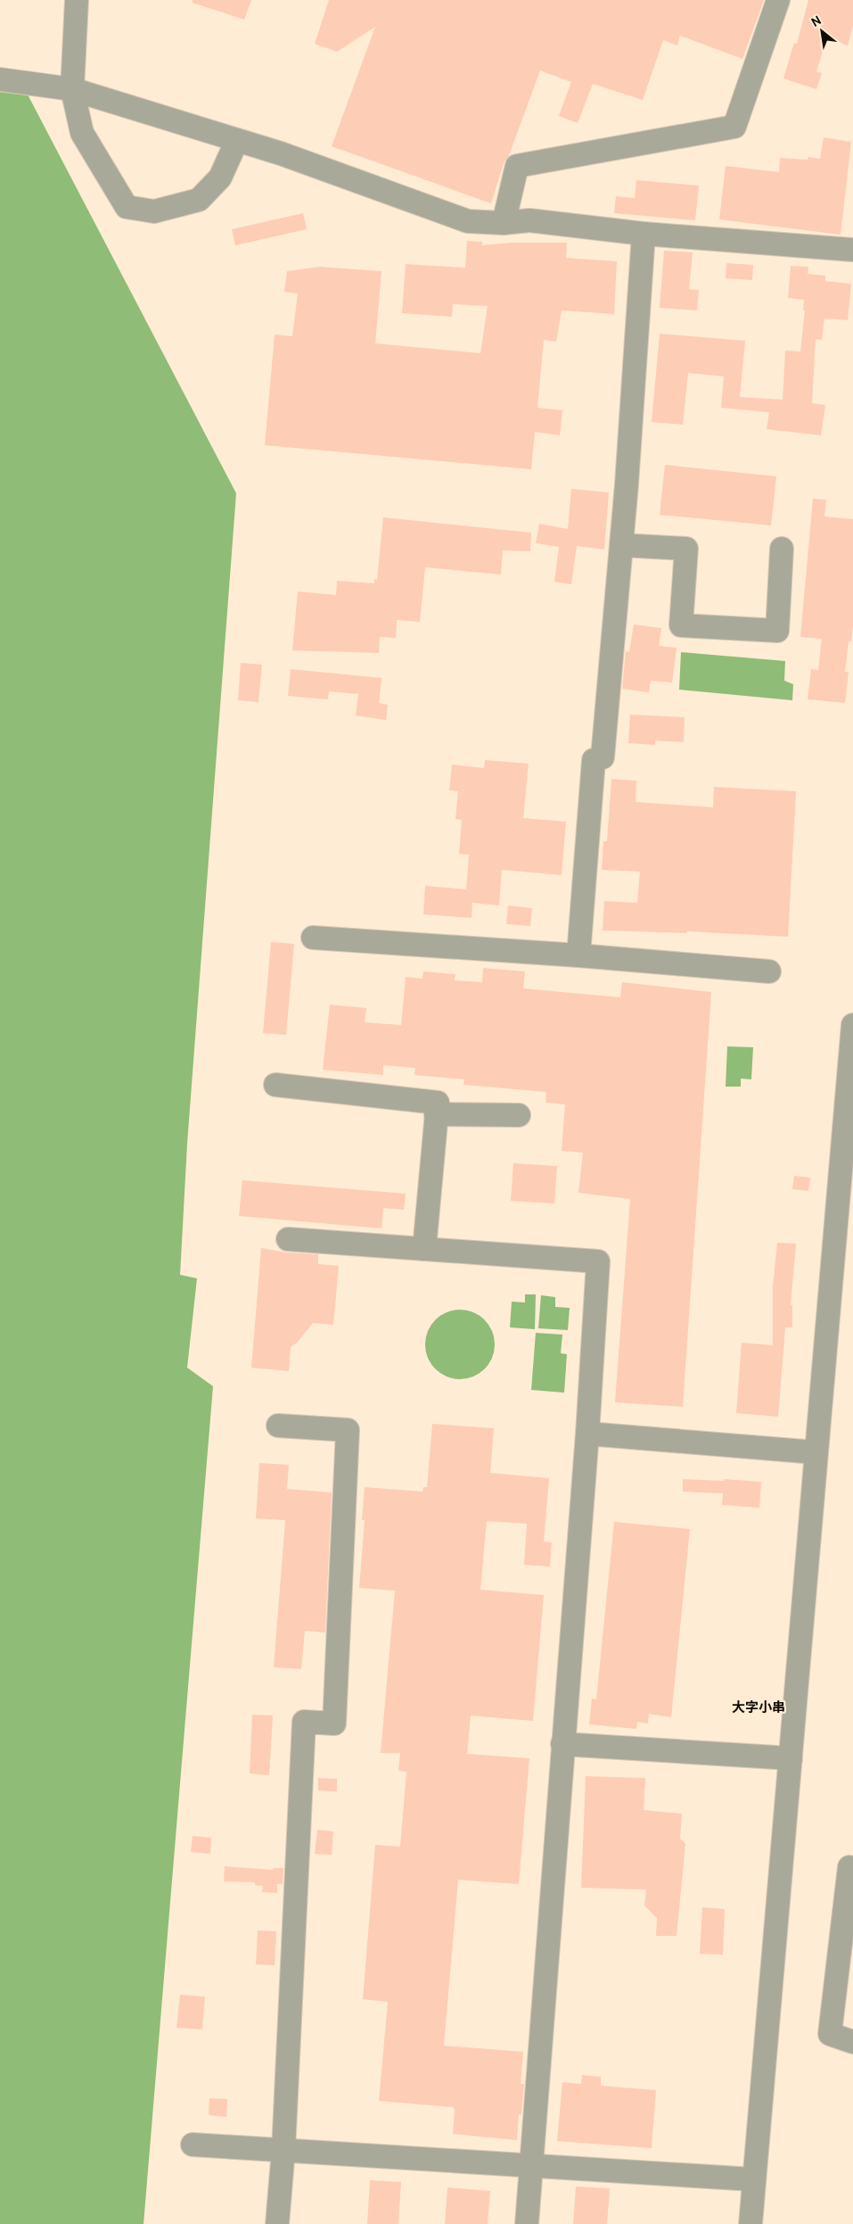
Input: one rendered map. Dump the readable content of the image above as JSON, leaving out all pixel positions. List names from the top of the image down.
{
  "districts": ["大字小串"],
  "north": "top left"
}
